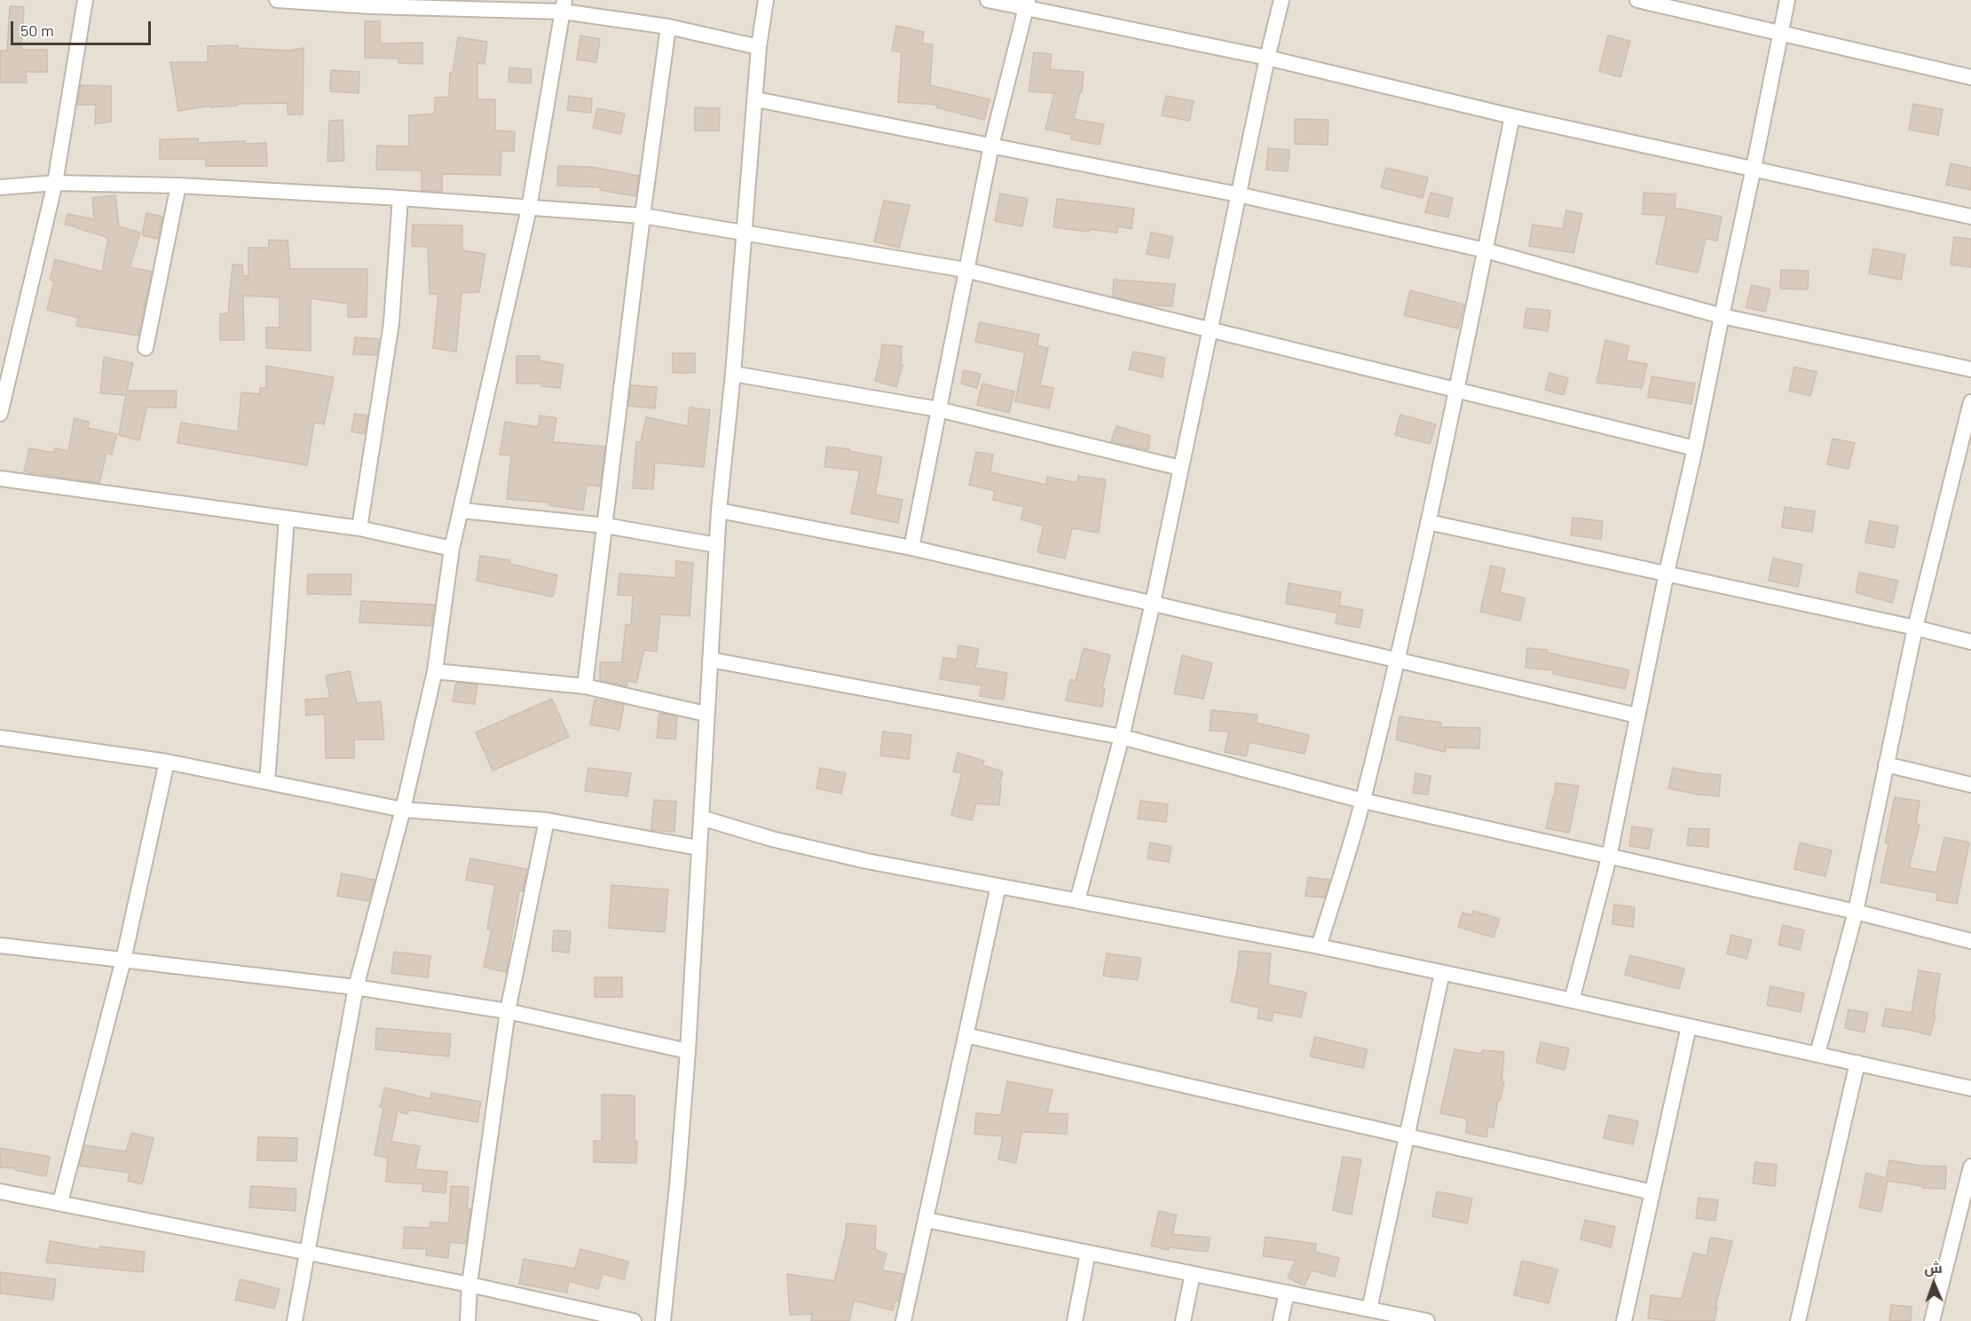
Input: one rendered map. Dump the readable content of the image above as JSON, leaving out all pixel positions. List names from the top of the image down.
{
  "scale_bar": "50 m",
  "north": "top"
}
